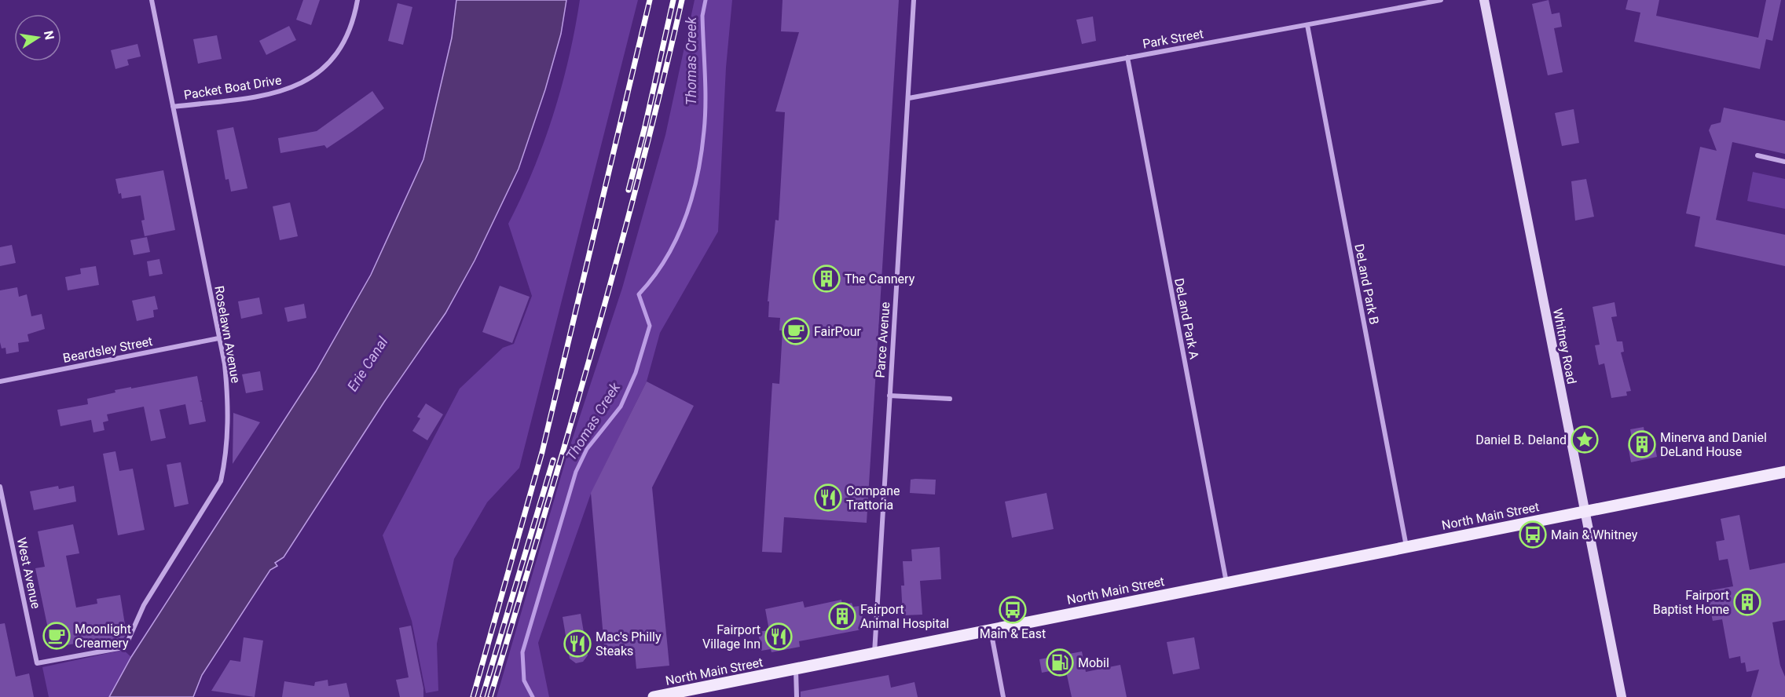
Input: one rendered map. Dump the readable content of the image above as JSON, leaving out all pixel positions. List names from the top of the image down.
{
  "streets": {
    "main road": ["Whitney Road", "North Main Street"],
    "street": [
      "Park Street",
      "Packet Boat Drive",
      "DeLand Park B",
      "DeLand Park A",
      "Roselawn Avenue",
      "Parce Avenue",
      "Beardsley Street",
      "West Avenue"
    ]
  },
  "crossings": [
    ["Park Street", "DeLand Park B"],
    ["Park Street", "DeLand Park A"],
    ["Park Street", "Parce Avenue"],
    ["Packet Boat Drive", "Roselawn Avenue"],
    ["DeLand Park B", "North Main Street"],
    ["DeLand Park A", "North Main Street"],
    ["Roselawn Avenue", "Beardsley Street"],
    ["Roselawn Avenue", "West Avenue"],
    ["Parce Avenue", "North Main Street"],
    ["Whitney Road", "North Main Street"]
  ],
  "water": ["Thomas Creek", "Erie Canal"],
  "places": {
    "building": [
      "The Cannery",
      "Minerva and Daniel DeLand House",
      "Fairport Baptist Home",
      "Fairport Animal Hospital"
    ],
    "cafe": ["FairPour", "Moonlight Creamery"],
    "place": ["Daniel B. Deland"],
    "restaurant": ["Compane Trattoria", "Fairport Village Inn", "Mac's Philly Steaks"],
    "bus stop": ["Main & Whitney", "Main & East"],
    "fuel station": ["Mobil"]
  },
  "north": "right"
}
